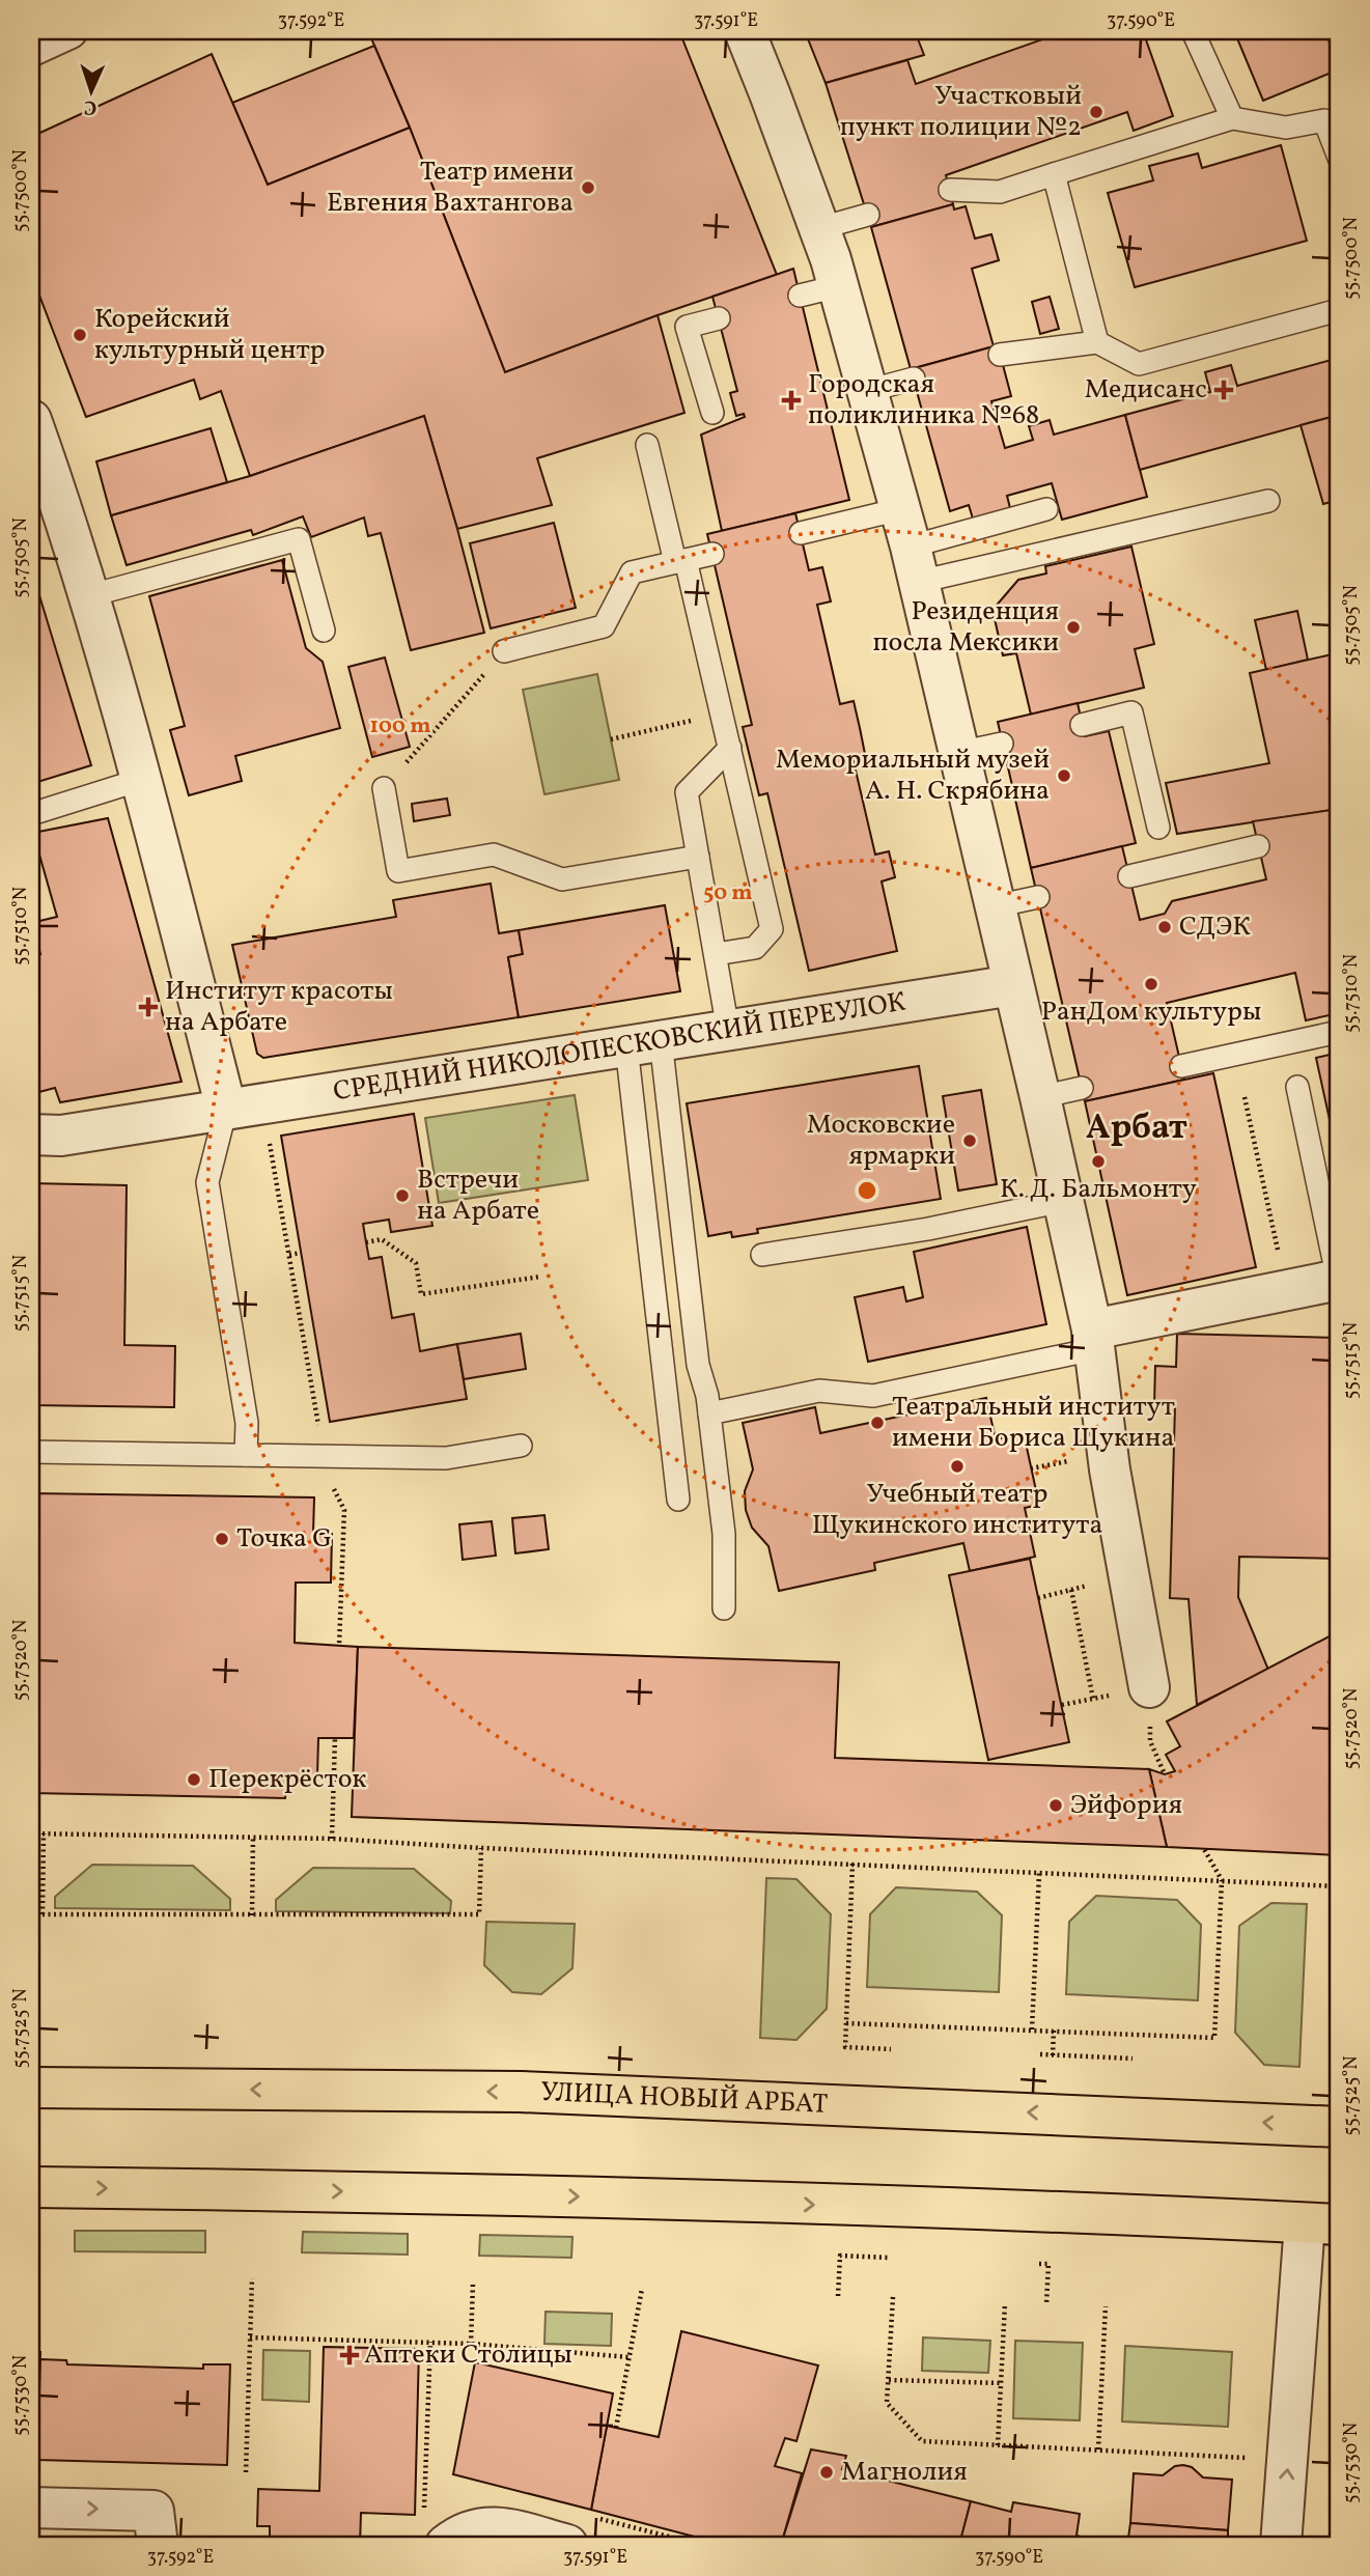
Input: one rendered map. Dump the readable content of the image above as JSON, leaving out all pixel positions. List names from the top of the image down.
{
  "streets": {
    "main road": ["УЛИЦА НОВЫЙ АРБАТ"],
    "street": ["СРЕДНИЙ НИКОЛОПЕСКОВСКИЙ ПЕРЕУЛОК"]
  },
  "districts": ["Арбат"],
  "places": {
    "other": [
      "Участковый пункт полиции №2",
      "Театр имени Евгения Вахтангова",
      "Корейский культурный центр",
      "Резиденция посла Мексики",
      "Мемориальный музей А. Н. Скрябина",
      "СДЭК",
      "РанДом культуры",
      "Московские ярмарки",
      "К. Д. Бальмонту",
      "Встречи на Арбате",
      "Театральный институт имени Бориса Щукина",
      "Учебный театр Щукинского института",
      "Точка G",
      "Перекрёсток",
      "Эйфория",
      "Магнолия"
    ],
    "health": [
      "Медисанс",
      "Городская поликлиника №68",
      "Институт красоты на Арбате",
      "Аптеки Столицы"
    ]
  },
  "north": "bottom",
  "coordinates": [
    "37.592°E",
    "37.591°E",
    "37.590°E",
    "55.7500°N",
    "55.7505°N",
    "55.7510°N",
    "55.7515°N",
    "55.7520°N",
    "55.7525°N",
    "55.7530°N"
  ],
  "rings": ["100 m", "50 m"]
}
